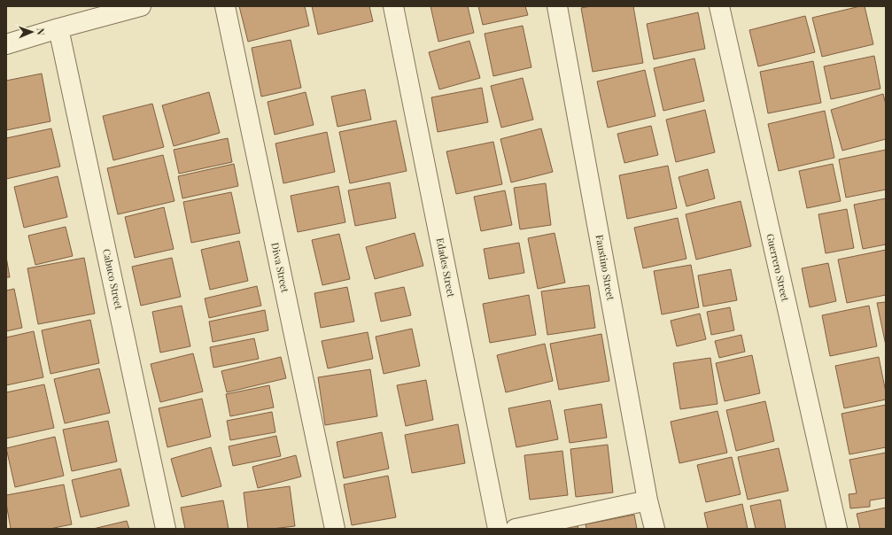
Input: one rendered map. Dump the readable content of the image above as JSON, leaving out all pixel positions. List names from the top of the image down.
{
  "streets": {
    "street": [
      "Diwa Street",
      "Edades Street",
      "Faustino Street",
      "Guerrero Street",
      "Cabuco Street"
    ]
  },
  "north": "right"
}
